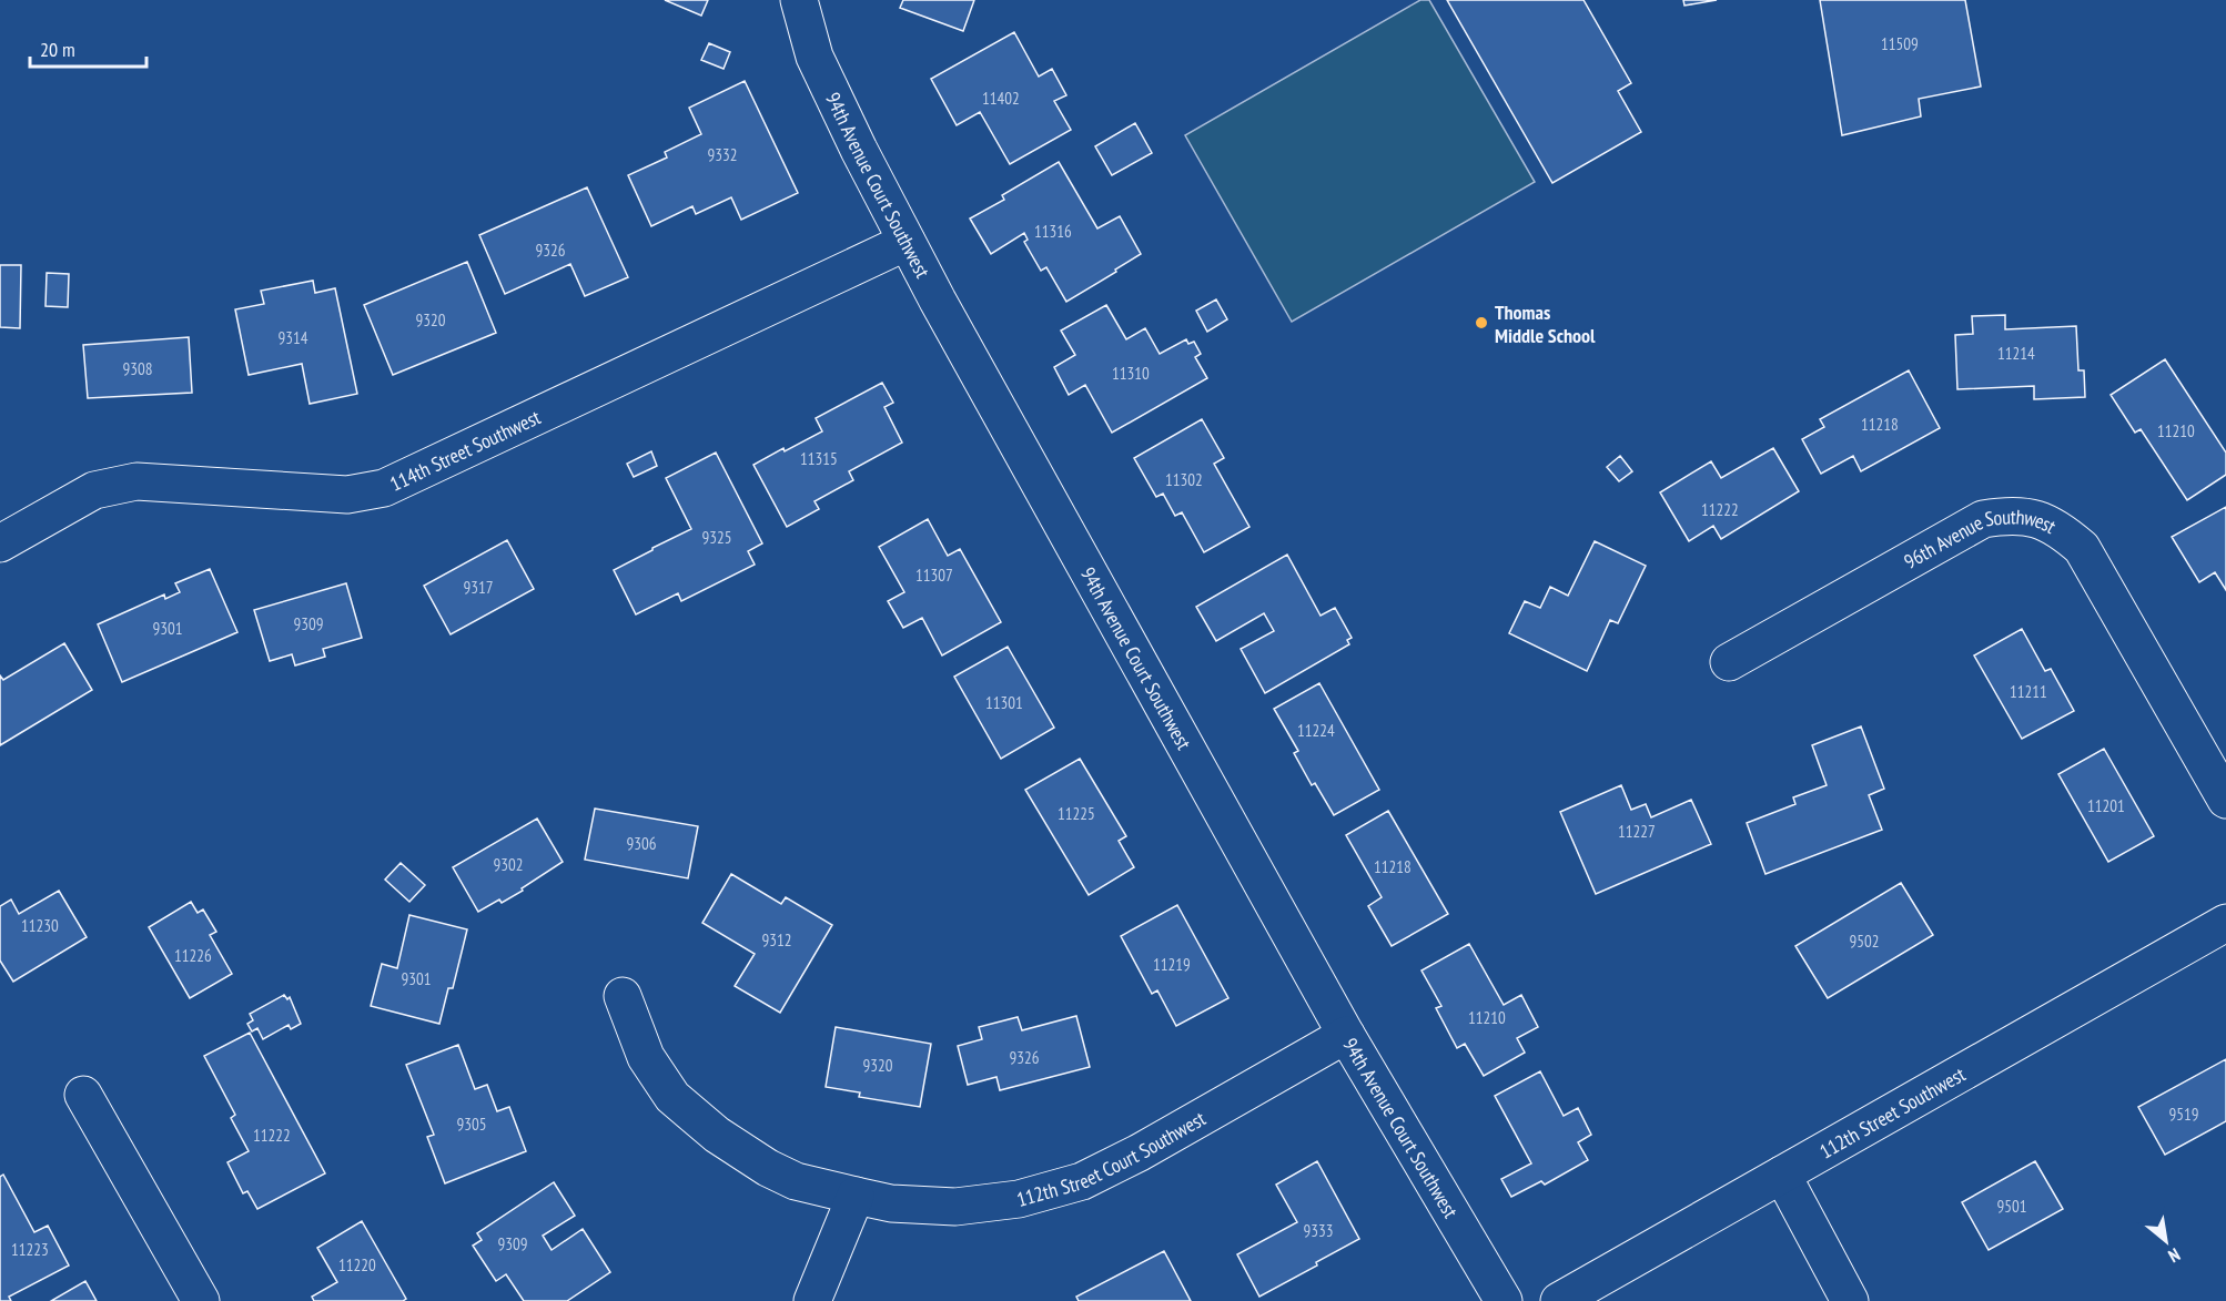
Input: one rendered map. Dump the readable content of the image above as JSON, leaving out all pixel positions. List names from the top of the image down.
{
  "streets": {
    "street": [
      "94th Avenue Court Southwest",
      "114th Street Southwest",
      "96th Avenue Southwest",
      "112th Street Southwest",
      "112th Street Court Southwest"
    ]
  },
  "crossings": [
    ["94th Avenue Court Southwest", "114th Street Southwest"],
    ["94th Avenue Court Southwest", "112th Street Court Southwest"]
  ],
  "places": ["Thomas Middle School"],
  "house_numbers": [
    "11509",
    "11402",
    "9332",
    "11316",
    "9326",
    "9320",
    "9314",
    "11214",
    "9308",
    "11310",
    "11218",
    "11210",
    "11315",
    "11302",
    "11222",
    "9325",
    "11307",
    "9317",
    "9309",
    "9301",
    "11211",
    "11301",
    "11224",
    "11201",
    "11225",
    "11227",
    "9306",
    "9302",
    "11218",
    "11230",
    "9312",
    "9502",
    "11226",
    "11219",
    "9301",
    "11210",
    "9326",
    "9320",
    "9519",
    "9305",
    "11222",
    "9501",
    "9333",
    "9309",
    "11223",
    "11220"
  ],
  "scale_bar": "20 m",
  "north": "bottom right"
}
